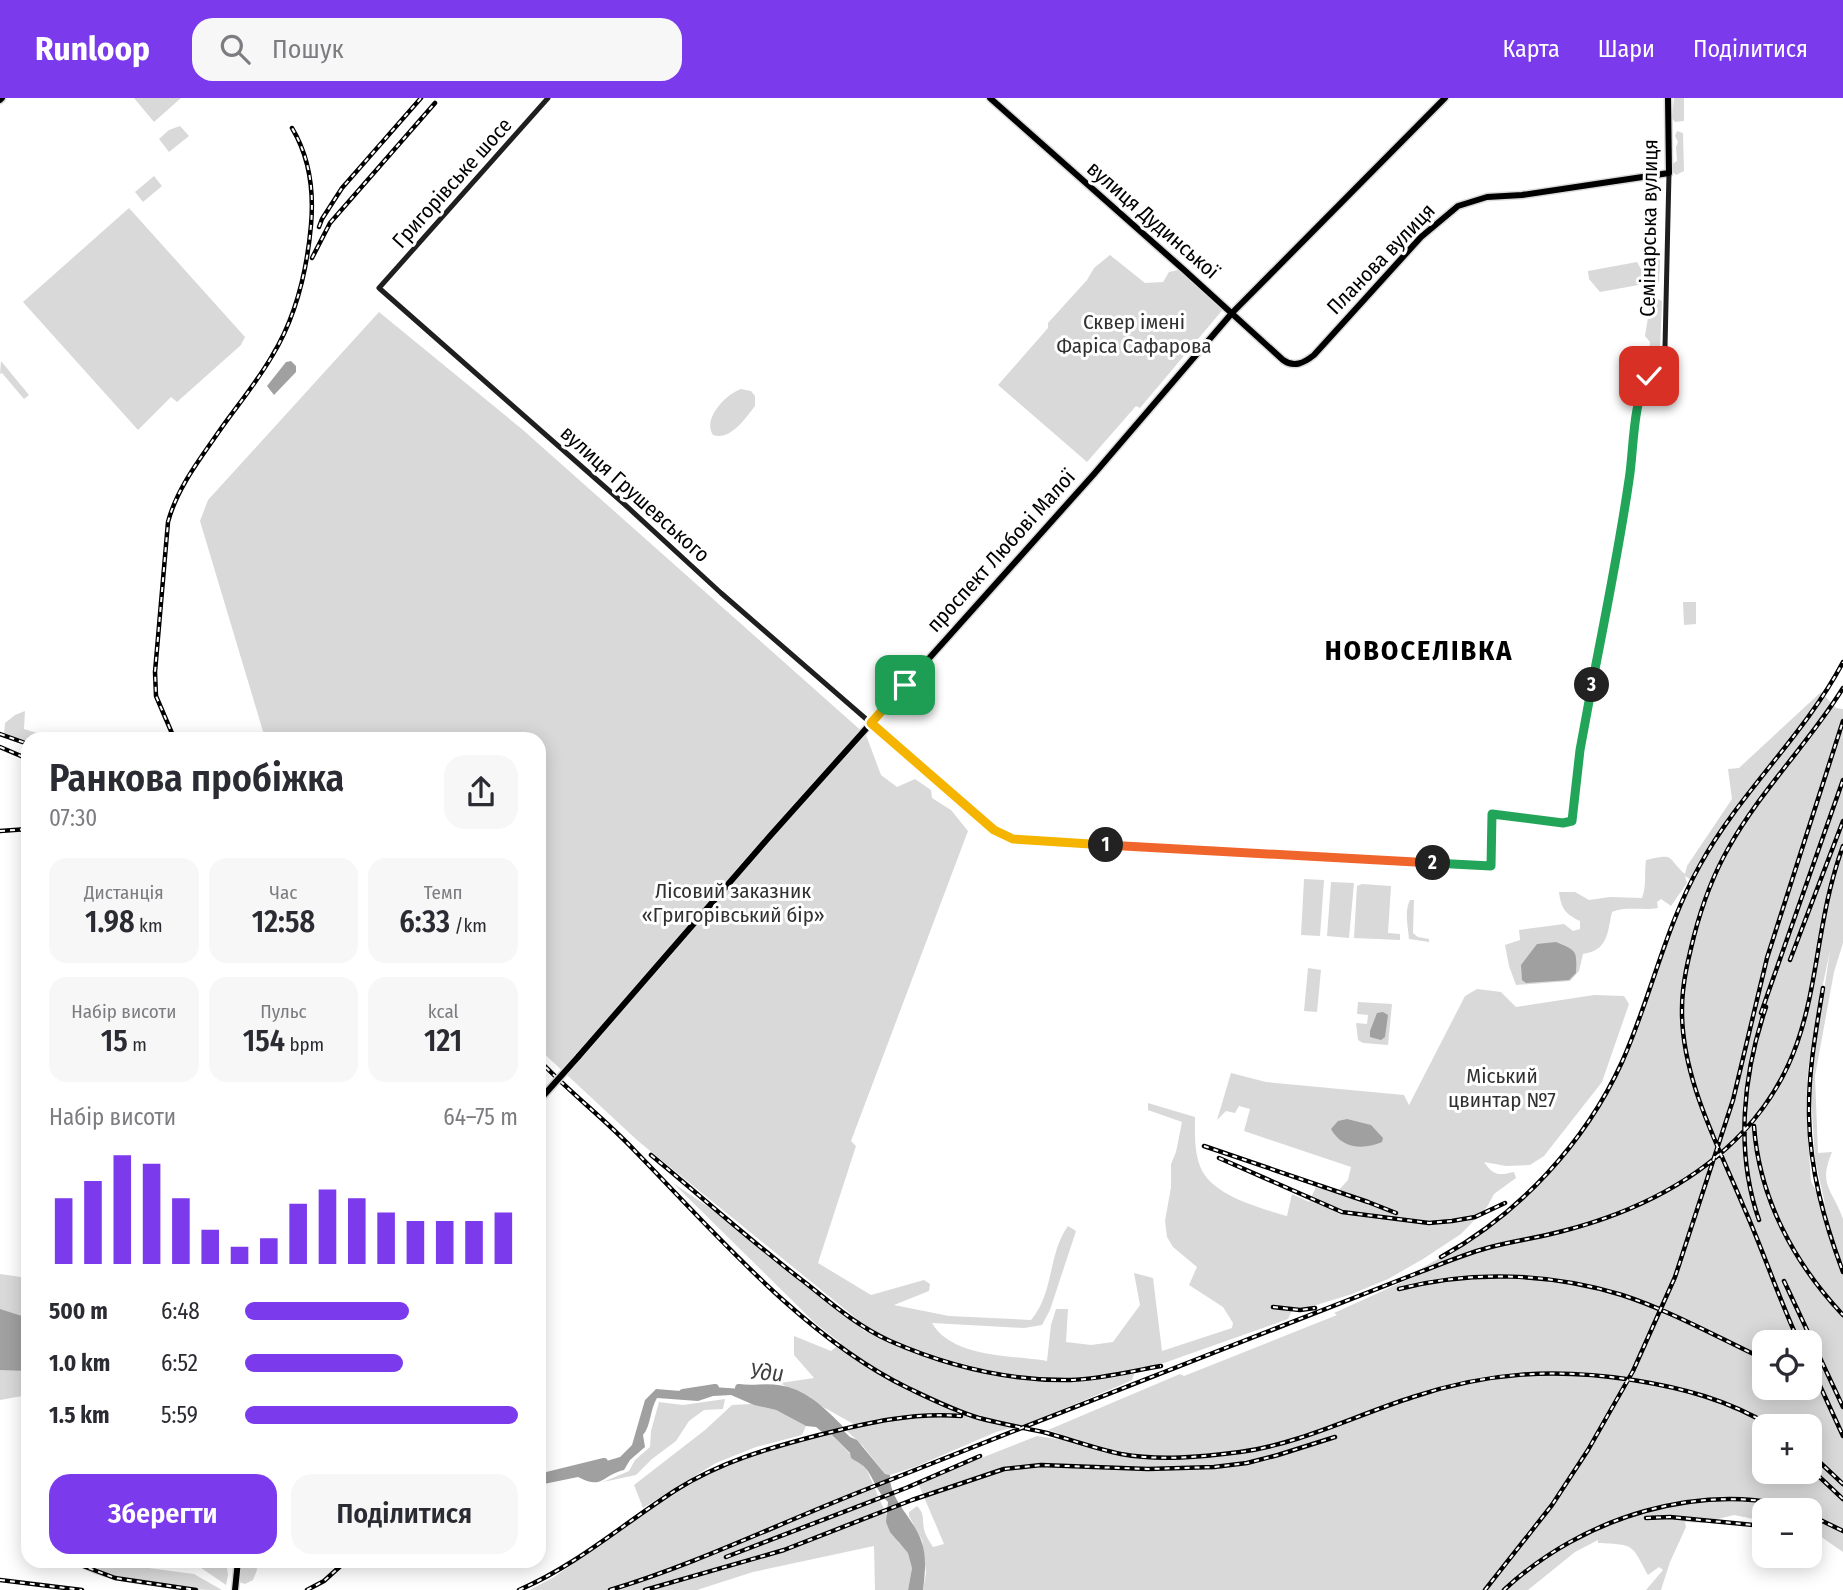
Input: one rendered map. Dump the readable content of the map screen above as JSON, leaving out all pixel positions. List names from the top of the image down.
{
  "streets": {
    "main road": [
      "вулиця Дудинської",
      "Семінарська вулиця",
      "Планова вулиця",
      "проспект Любові Малої"
    ],
    "street": ["Григорівське шосе", "вулиця Грушевського"]
  },
  "crossings": [
    ["Григорівське шосе", "вулиця Грушевського"],
    ["вулиця Дудинської", "Планова вулиця"],
    ["вулиця Дудинської", "проспект Любові Малої"],
    ["Семінарська вулиця", "Планова вулиця"],
    ["Семінарська вулиця", "вулиця Грушевського"],
    ["вулиця Грушевського", "проспект Любові Малої"]
  ],
  "districts": ["НОВОСЕЛІВКА"],
  "water": ["Уди"],
  "parks": ["Сквер імені Фаріса Сафарова", "Лісовий заказник «Григорівський бір»", "Міський цвинтар №7"],
  "page": {
    "header": "Runloop",
    "search": "Пошук",
    "nav": ["Карта", "Шари", "Поділитися"],
    "pins": ["3", "1", "2"],
    "heading": ["Ранкова пробіжка", "07:30"],
    "stats": [
      ["Дистанція", "1.98 km"],
      ["Час", "12:58"],
      ["Темп", "6:33 /km"],
      ["Набір висоти", "15 m"],
      ["Пульс", "154 bpm"],
      ["kcal", "121"]
    ],
    "chart": ["Набір висоти", "64–75 m"],
    "list": [
      {
        "name": "500 m",
        "note": "6:48"
      },
      {
        "name": "1.0 km",
        "note": "6:52"
      },
      {
        "name": "1.5 km",
        "note": "5:59"
      }
    ],
    "map_buttons": ["+", "−"],
    "buttons": ["Зберегти", "Поділитися"]
  }
}
